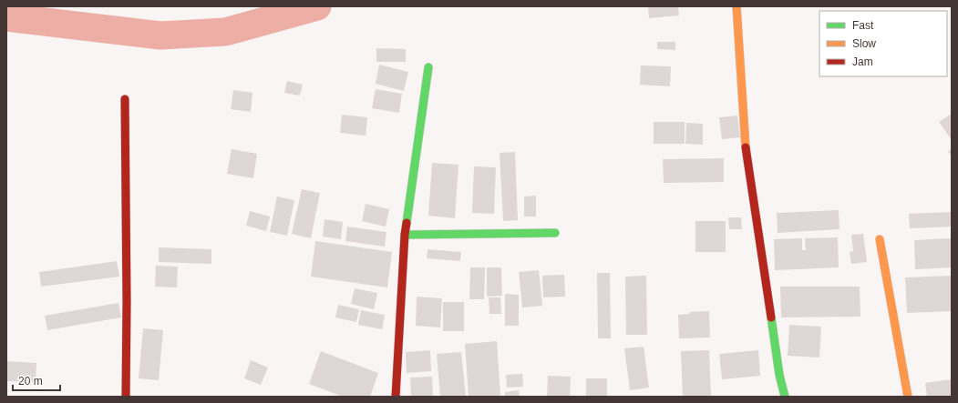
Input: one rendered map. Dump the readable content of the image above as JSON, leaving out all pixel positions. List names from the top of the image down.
{
  "legend": ["Fast", "Slow", "Jam"],
  "scale_bar": "20 m"
}
